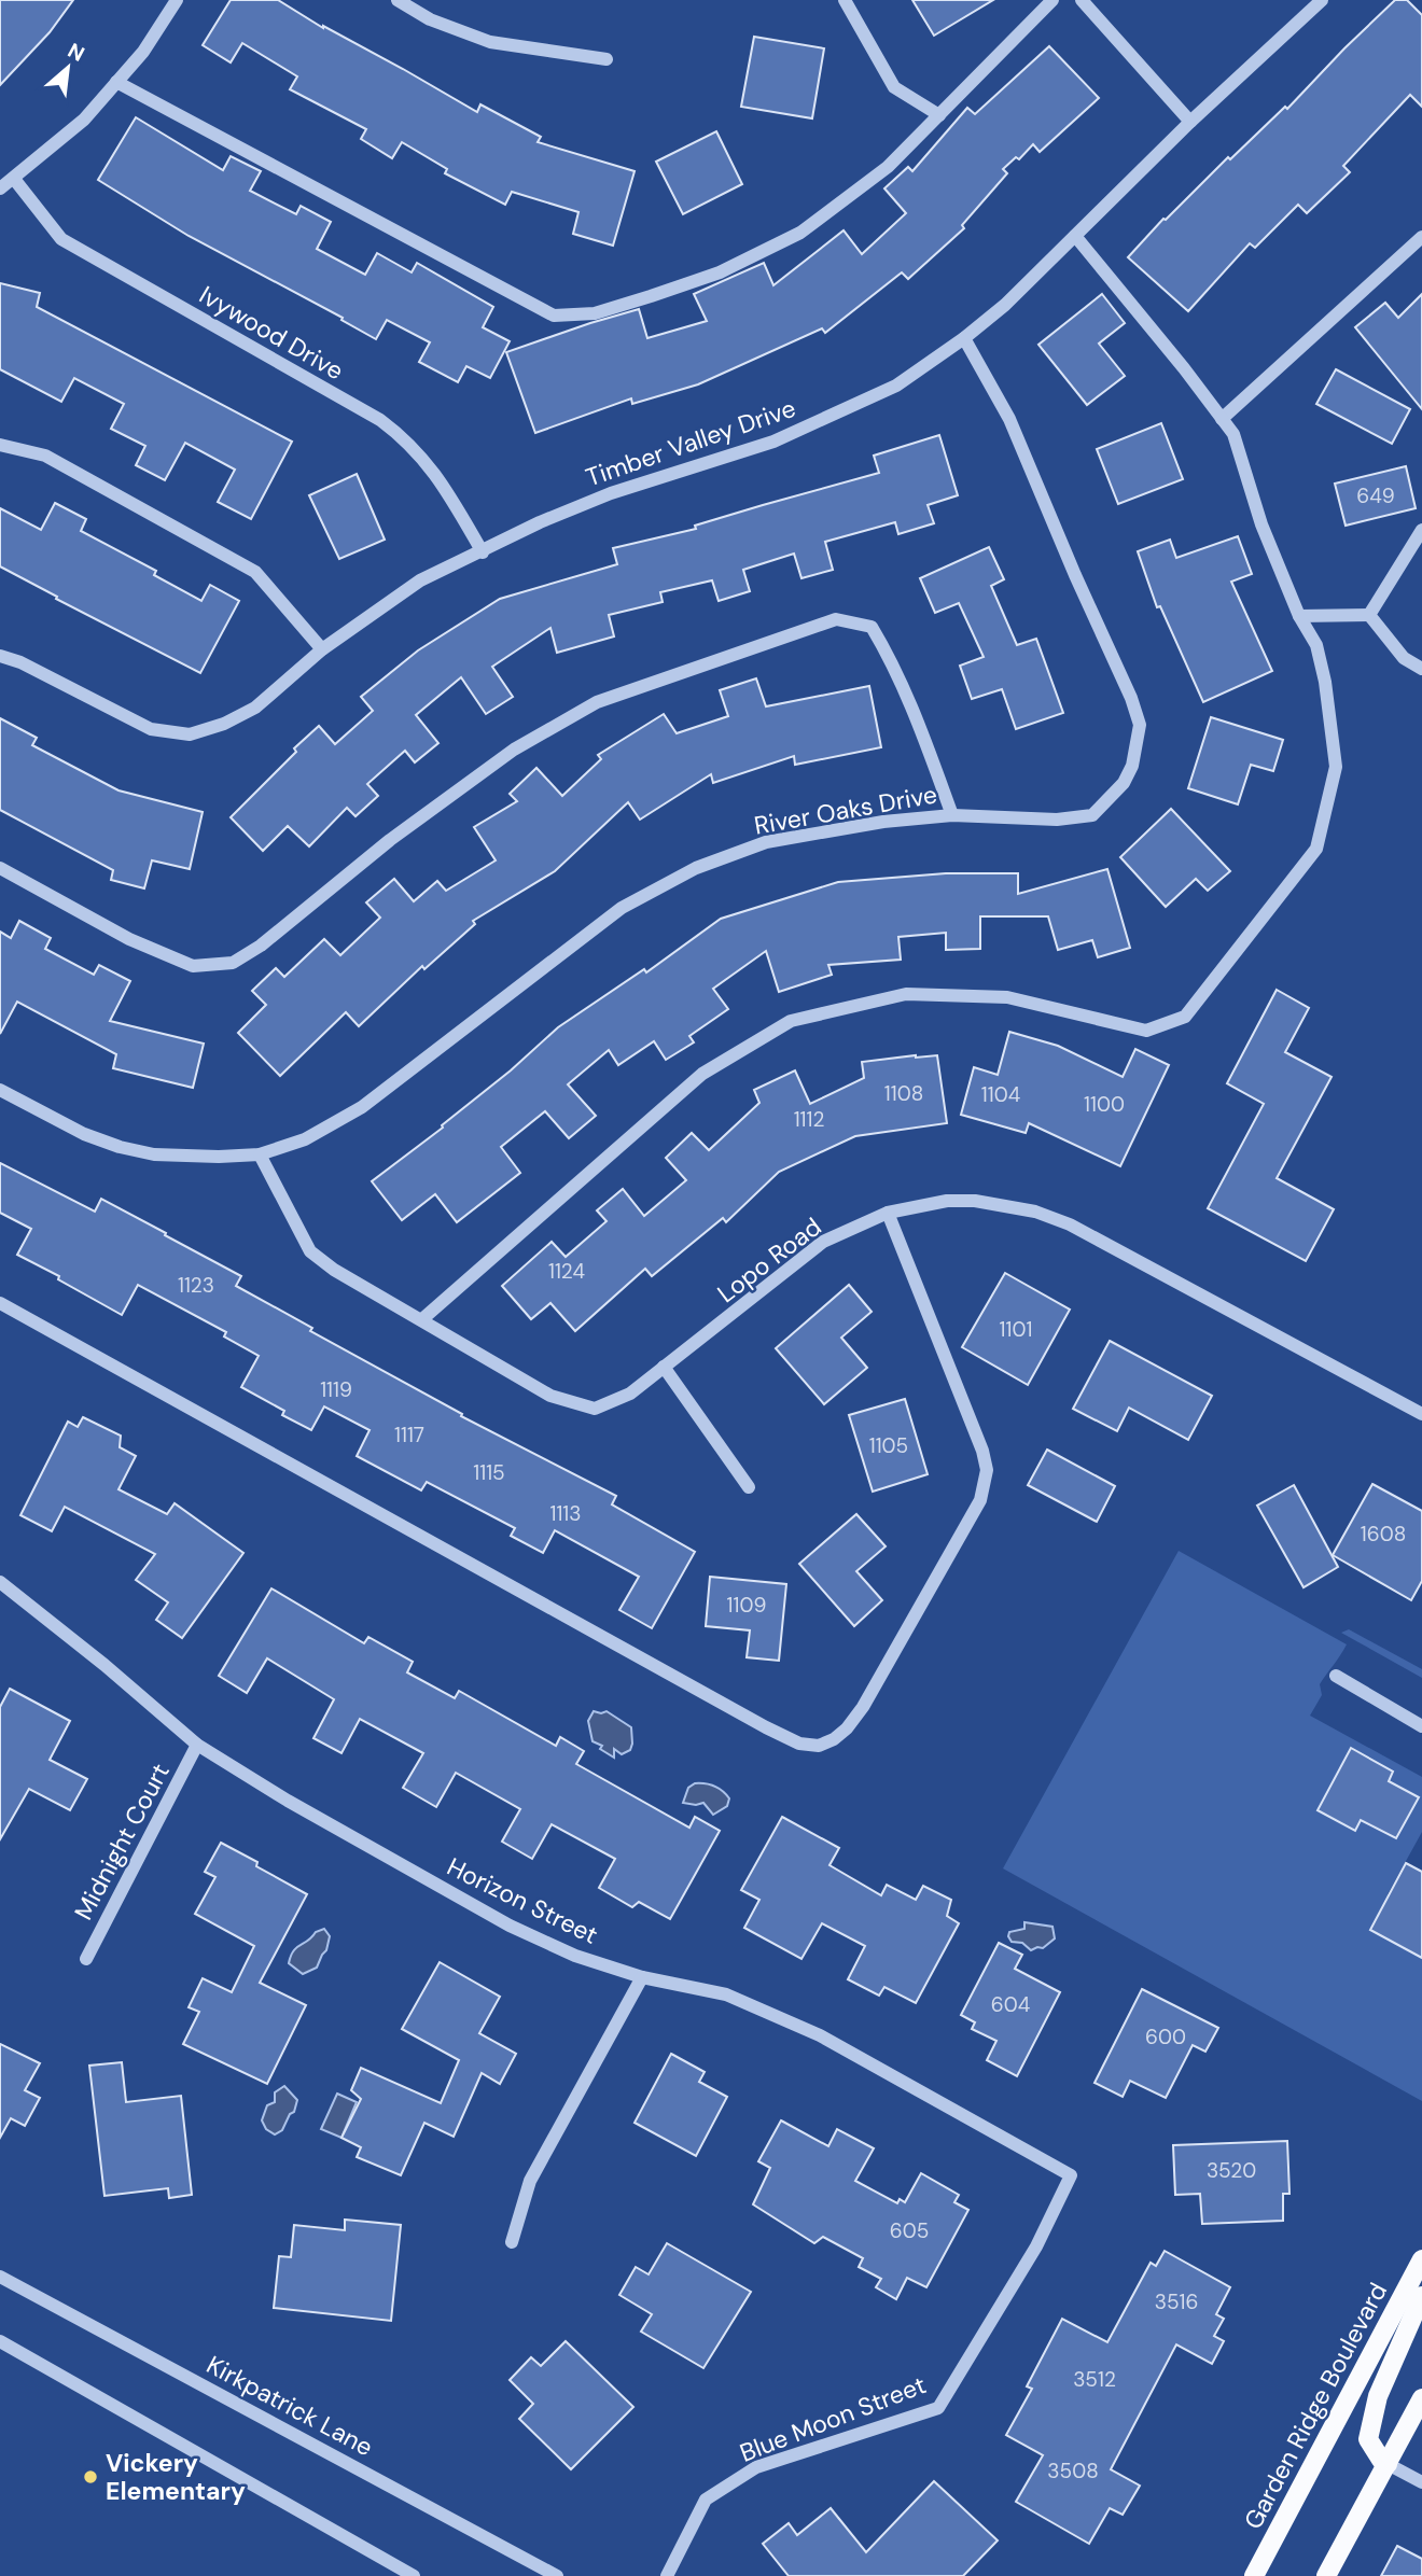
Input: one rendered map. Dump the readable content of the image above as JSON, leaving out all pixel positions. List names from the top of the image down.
{
  "streets": {
    "main road": ["Garden Ridge Boulevard"],
    "street": [
      "Ivywood Drive",
      "Timber Valley Drive",
      "River Oaks Drive",
      "Lopo Road",
      "Midnight Court",
      "Horizon Street",
      "Kirkpatrick Lane",
      "Blue Moon Street"
    ]
  },
  "crossings": [
    ["Ivywood Drive", "Timber Valley Drive"],
    ["Timber Valley Drive", "River Oaks Drive"],
    ["River Oaks Drive", "Lopo Road"],
    ["Midnight Court", "Horizon Street"],
    ["Horizon Street", "Blue Moon Street"]
  ],
  "places": ["Vickery Elementary"],
  "house_numbers": [
    "649",
    "1108",
    "1104",
    "1100",
    "1112",
    "1124",
    "1123",
    "1101",
    "1119",
    "1117",
    "1105",
    "1115",
    "1113",
    "1608",
    "1109",
    "604",
    "600",
    "3520",
    "605",
    "3516",
    "3512",
    "3508"
  ],
  "north": "top right"
}
